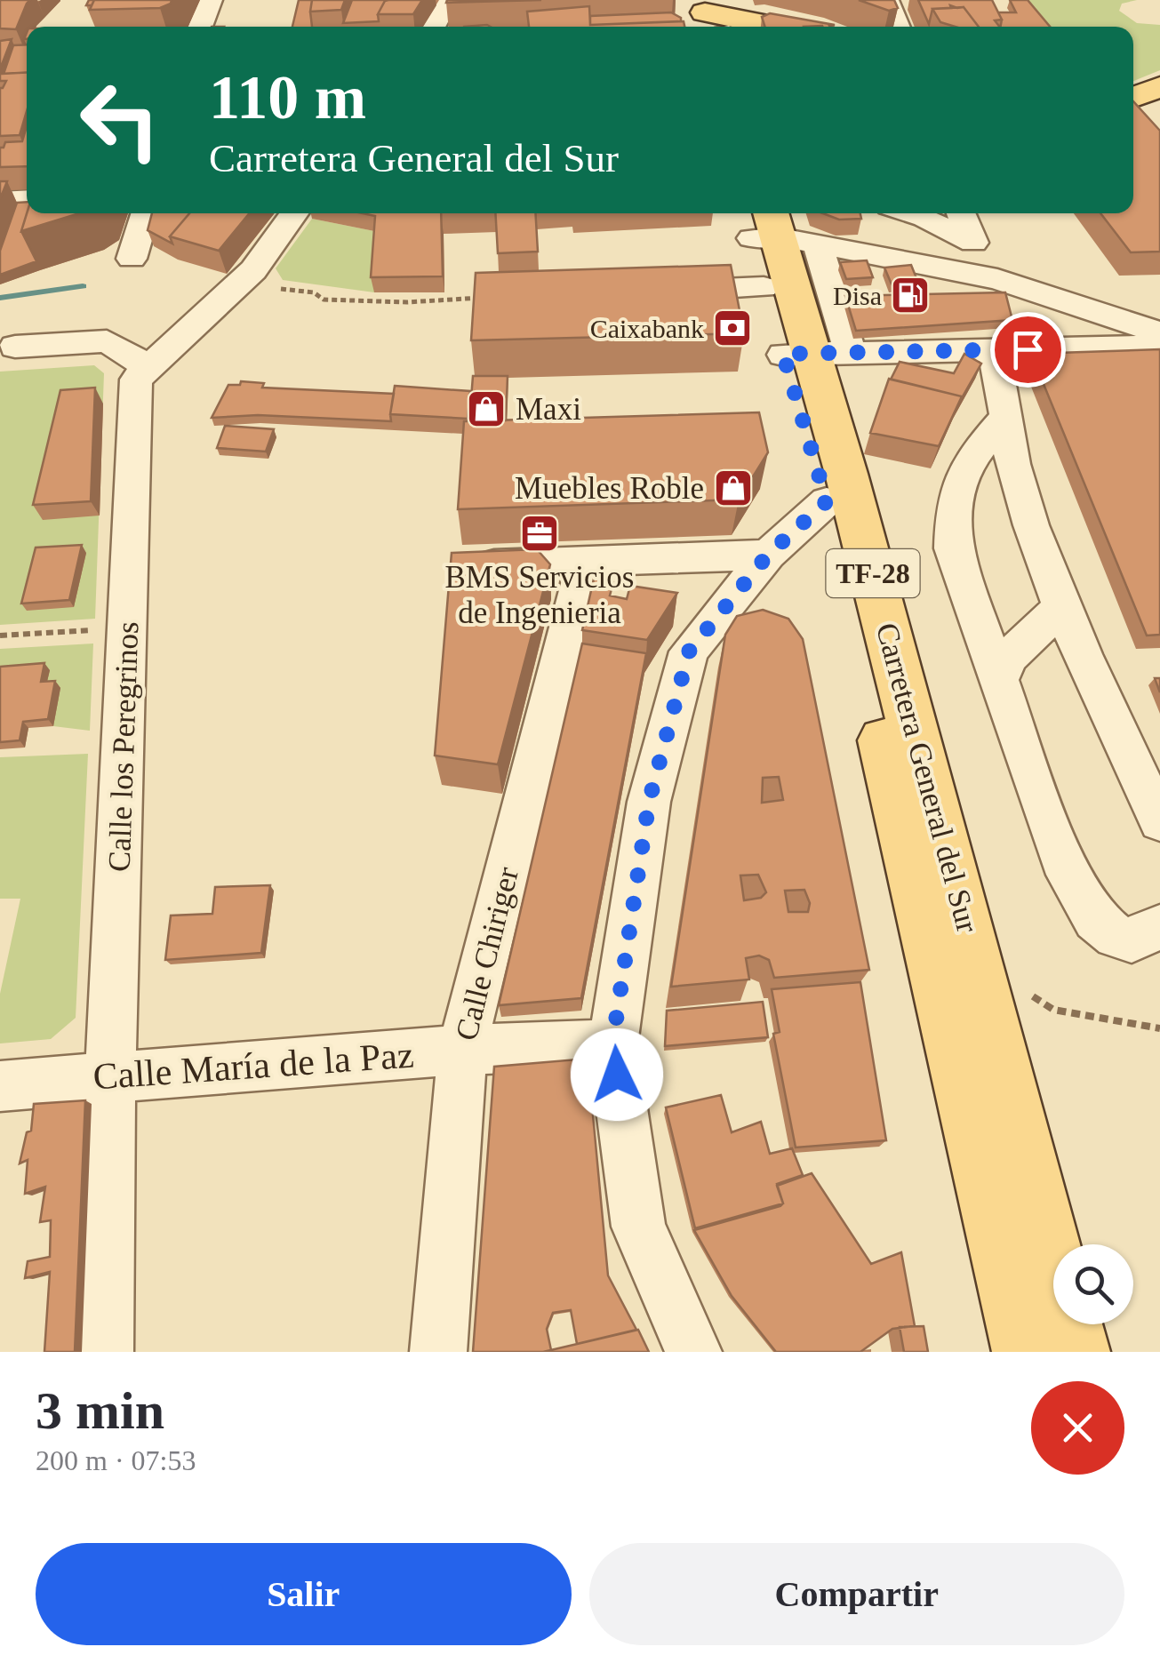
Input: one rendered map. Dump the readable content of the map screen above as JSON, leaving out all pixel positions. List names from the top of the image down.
{
  "streets": {
    "main road": ["TF-28", "Carretera General del Sur"],
    "street": ["Calle los Peregrinos", "Calle Chiriger", "Calle María de la Paz"]
  },
  "crossings": [
    ["Calle los Peregrinos", "Calle María de la Paz"],
    ["Calle Chiriger", "Calle María de la Paz"]
  ],
  "places": {
    "fuel station": ["Disa"],
    "bank": ["Caixabank"],
    "shop": ["Maxi", "Muebles Roble"],
    "office": ["BMS Servicios de Ingenieria"]
  },
  "page": {
    "turn": ["110 m", "Carretera General del Sur"],
    "heading": ["3 min", "200 m · 07:53"],
    "buttons": ["Salir", "Compartir"]
  }
}
